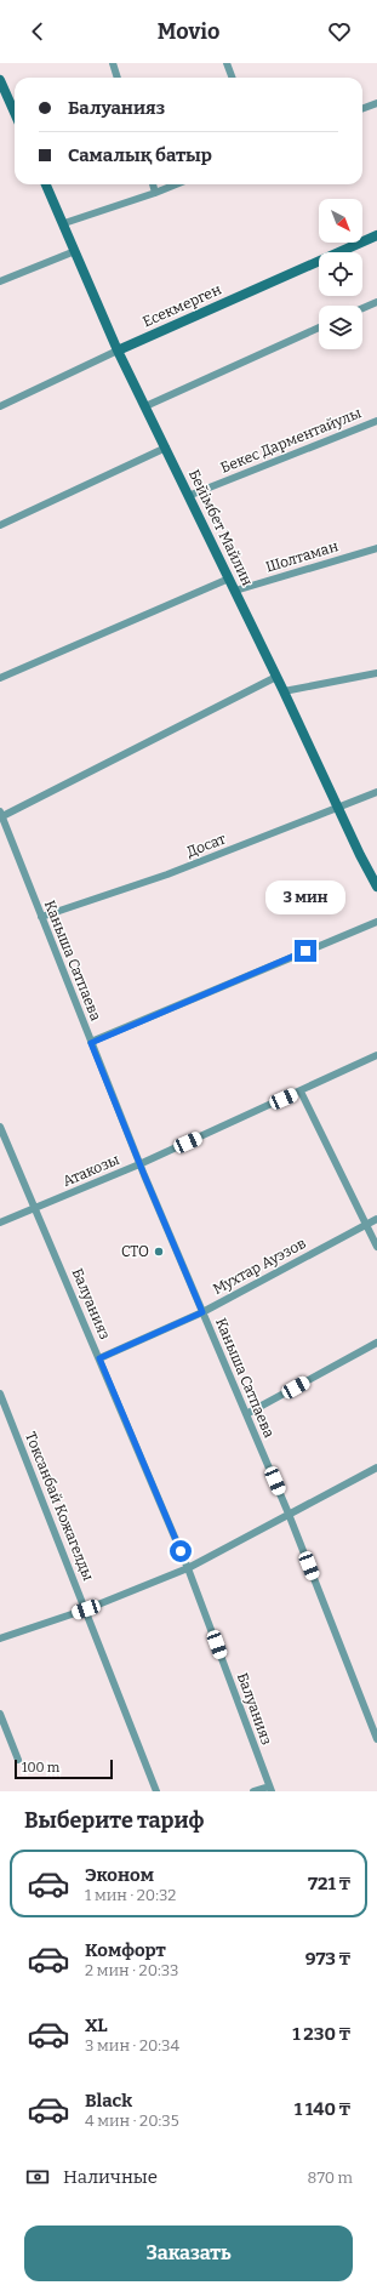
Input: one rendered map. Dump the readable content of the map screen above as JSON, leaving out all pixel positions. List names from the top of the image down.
{
  "streets": {
    "street": [
      "Eсекмерген",
      "Бекес Дарментайулы",
      "Бейімбет Майлин",
      "Шолтаман",
      "Досат",
      "Каныша Сатпаева",
      "Атакозы",
      "Мухтар Ауэзов",
      "Балуанияз",
      "Токсанбай Кожагелды"
    ]
  },
  "crossings": [
    ["Eсекмерген", "Бейімбет Майлин"],
    ["Бекес Дарментайулы", "Бейімбет Майлин"],
    ["Бейімбет Майлин", "Шолтаман"],
    ["Бейімбет Майлин", "Досат"],
    ["Досат", "Каныша Сатпаева"],
    ["Каныша Сатпаева", "Атакозы"],
    ["Каныша Сатпаева", "Мухтар Ауэзов"],
    ["Атакозы", "Балуанияз"],
    ["Мухтар Ауэзов", "Балуанияз"]
  ],
  "places": ["CTO"],
  "scale_bar": "100 m",
  "north": "bottom right",
  "page": {
    "header": "Movio",
    "banner": ["Балуанияз", "Самалық батыр"],
    "bubble": "3 мин",
    "scale": "100 m",
    "heading": "Выберите тариф",
    "list": [
      {
        "name": "Эконом",
        "note": "1 мин · 20:32",
        "value": "721 ₸"
      },
      {
        "name": "Комфорт",
        "note": "2 мин · 20:33",
        "value": "973 ₸"
      },
      {
        "name": "XL",
        "note": "3 мин · 20:34",
        "value": "1 230 ₸"
      },
      {
        "name": "Black",
        "note": "4 мин · 20:35",
        "value": "1 140 ₸"
      }
    ],
    "pay": ["Наличные", "870 m"],
    "buttons": "Заказать"
  }
}
